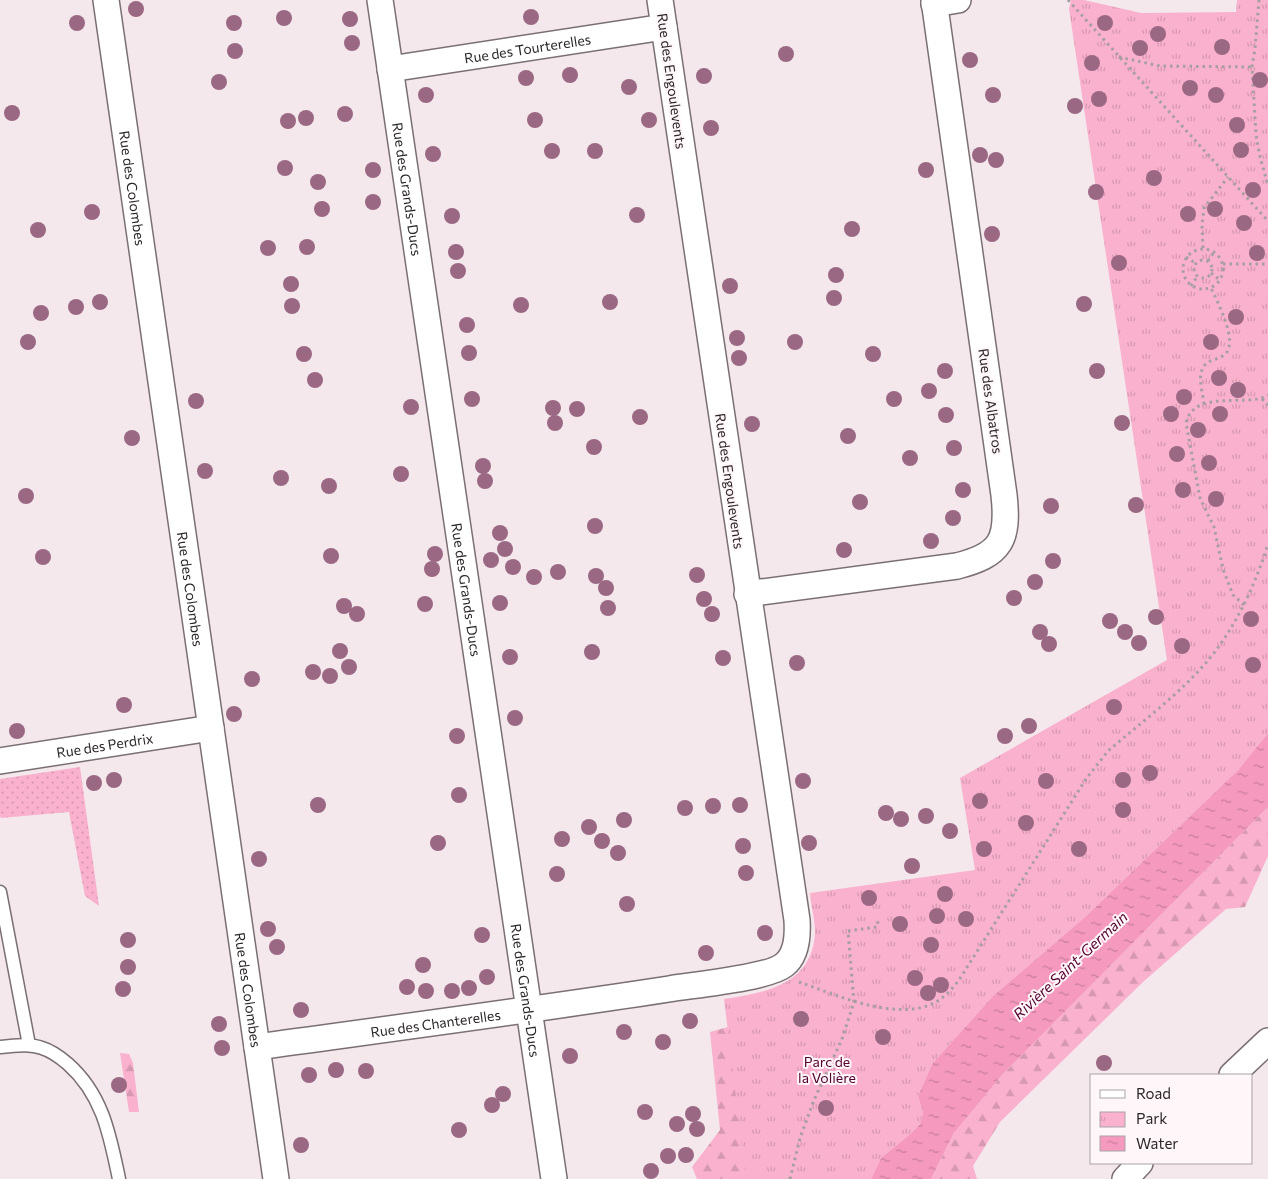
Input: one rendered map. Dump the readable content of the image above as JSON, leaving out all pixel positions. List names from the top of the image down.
{
  "streets": {
    "street": [
      "Rue des Tourterelles",
      "Rue des Engoulevents",
      "Rue des Colombes",
      "Rue des Grands-Ducs",
      "Rue des Albatros",
      "Rue des Perdrix",
      "Rue des Chanterelles"
    ]
  },
  "crossings": [
    ["Rue des Tourterelles", "Rue des Engoulevents"],
    ["Rue des Tourterelles", "Rue des Grands-Ducs"],
    ["Rue des Engoulevents", "Rue des Albatros"],
    ["Rue des Engoulevents", "Rue des Chanterelles"],
    ["Rue des Colombes", "Rue des Perdrix"],
    ["Rue des Colombes", "Rue des Chanterelles"],
    ["Rue des Grands-Ducs", "Rue des Chanterelles"]
  ],
  "water": ["Rivière Saint-Germain"],
  "parks": ["Parc de la Volière"],
  "legend": ["Road", "Park", "Water"]
}
